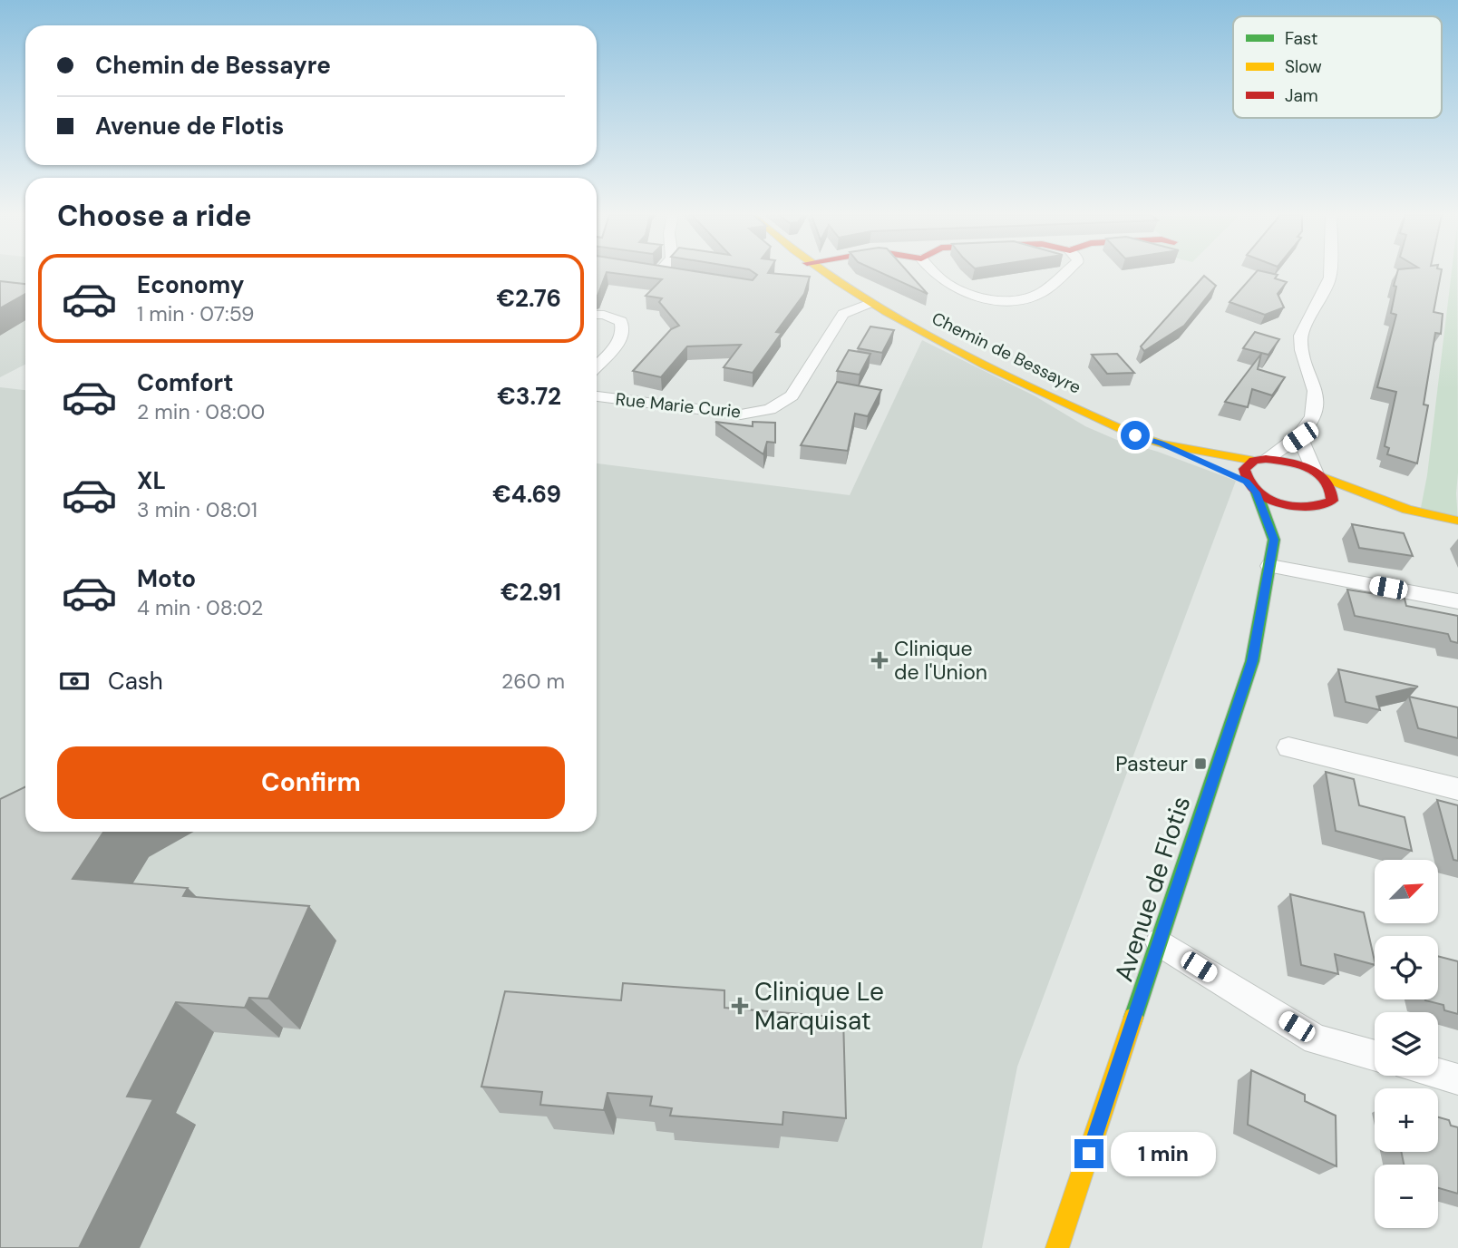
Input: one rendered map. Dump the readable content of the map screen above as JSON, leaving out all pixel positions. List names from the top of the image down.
{
  "streets": {
    "street": ["Chemin de Bessayre", "Rue Marie Curie", "Avenue de Flotis"]
  },
  "crossings": [
    ["Chemin de Bessayre", "Rue Marie Curie"]
  ],
  "places": {
    "health": ["Clinique de l'Union", "Clinique Le Marquisat"],
    "transit": ["Pasteur"]
  },
  "legend": ["Fast", "Slow", "Jam"],
  "north": "top right",
  "page": {
    "banner": ["Chemin de Bessayre", "Avenue de Flotis"],
    "heading": "Choose a ride",
    "list": [
      {
        "name": "Economy",
        "note": "1 min · 07:59",
        "value": "€2.76"
      },
      {
        "name": "Comfort",
        "note": "2 min · 08:00",
        "value": "€3.72"
      },
      {
        "name": "XL",
        "note": "3 min · 08:01",
        "value": "€4.69"
      },
      {
        "name": "Moto",
        "note": "4 min · 08:02",
        "value": "€2.91"
      }
    ],
    "pay": ["Cash", "260 m"],
    "buttons": "Confirm",
    "map_buttons": ["+", "−"],
    "bubble": "1 min"
  }
}
